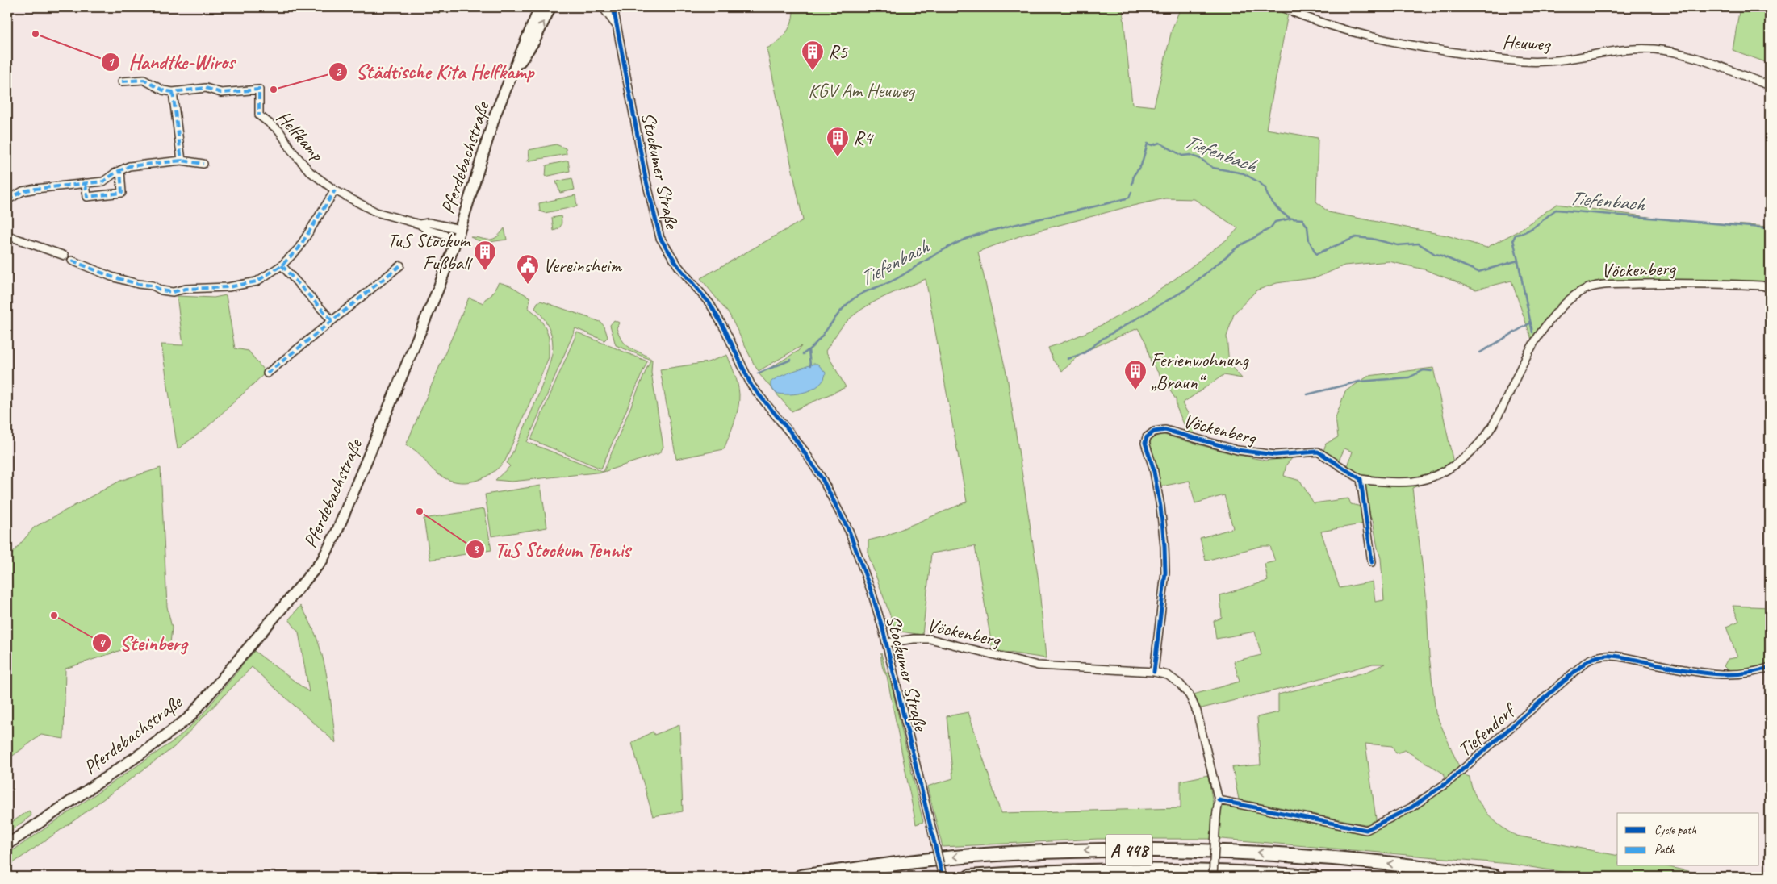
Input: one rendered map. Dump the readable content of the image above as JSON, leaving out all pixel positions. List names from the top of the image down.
{
  "streets": {
    "highway": ["A 448"],
    "main road": ["Pferdebachstraße"],
    "street": [
      "Heuweg",
      "Helfkamp",
      "Stockumer Straße",
      "Vöckenberg",
      "Tiefendorf"
    ]
  },
  "crossings": [
    ["Helfkamp", "Pferdebachstraße"],
    ["Stockumer Straße", "Vöckenberg"],
    ["Vöckenberg", "Tiefendorf"]
  ],
  "water": ["Tiefenbach"],
  "parks": ["KGV Am Heuweg"],
  "places": {
    "other": [
      "Handtke-Wiros",
      "Städtische Kita Helfkamp",
      "TuS Stockum Tennis",
      "Steinberg"
    ],
    "building": [
      "R5",
      "R4",
      "TuS Stockum Fußball",
      "Ferienwohnung „Braun“"
    ],
    "public building": ["Vereinsheim"]
  },
  "legend": ["Cycle path", "Path"]
}
